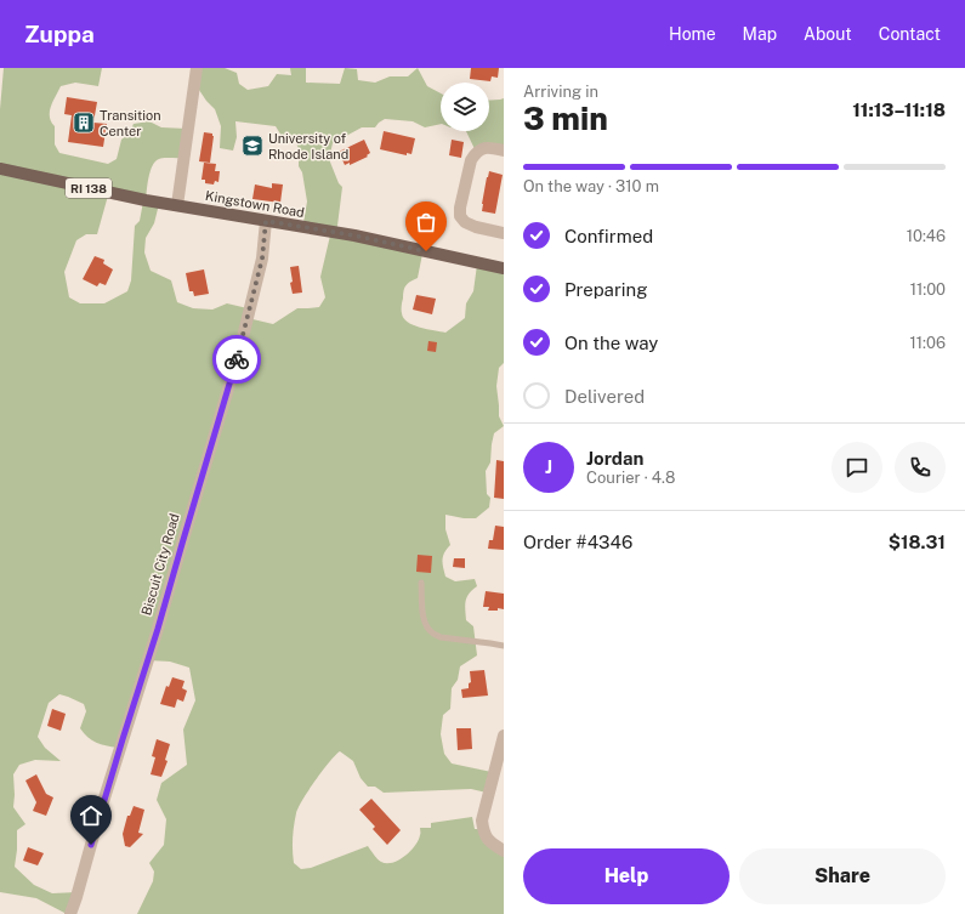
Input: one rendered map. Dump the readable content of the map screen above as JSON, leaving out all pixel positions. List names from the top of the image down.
{
  "streets": {
    "main road": ["RI 138", "Kingstown Road"],
    "street": ["Biscuit City Road"]
  },
  "crossings": [
    ["Kingstown Road", "Biscuit City Road"]
  ],
  "places": {
    "building": ["Transition Center"],
    "school or university": ["University of Rhode Island"]
  },
  "page": {
    "header": "Zuppa",
    "nav": [
      "Home",
      "Map",
      "About",
      "Contact"
    ],
    "heading": ["3 min", "Arriving in", "11:13–11:18"],
    "panel": [
      "Jordan",
      "Courier · 4.8",
      "Order #4346",
      "$18.31"
    ],
    "bar": "On the way · 310 m",
    "list": [
      ["Confirmed", "10:46"],
      ["Preparing", "11:00"],
      ["On the way", "11:06"],
      "Delivered"
    ],
    "round": "J",
    "buttons": ["Help", "Share"]
  }
}
